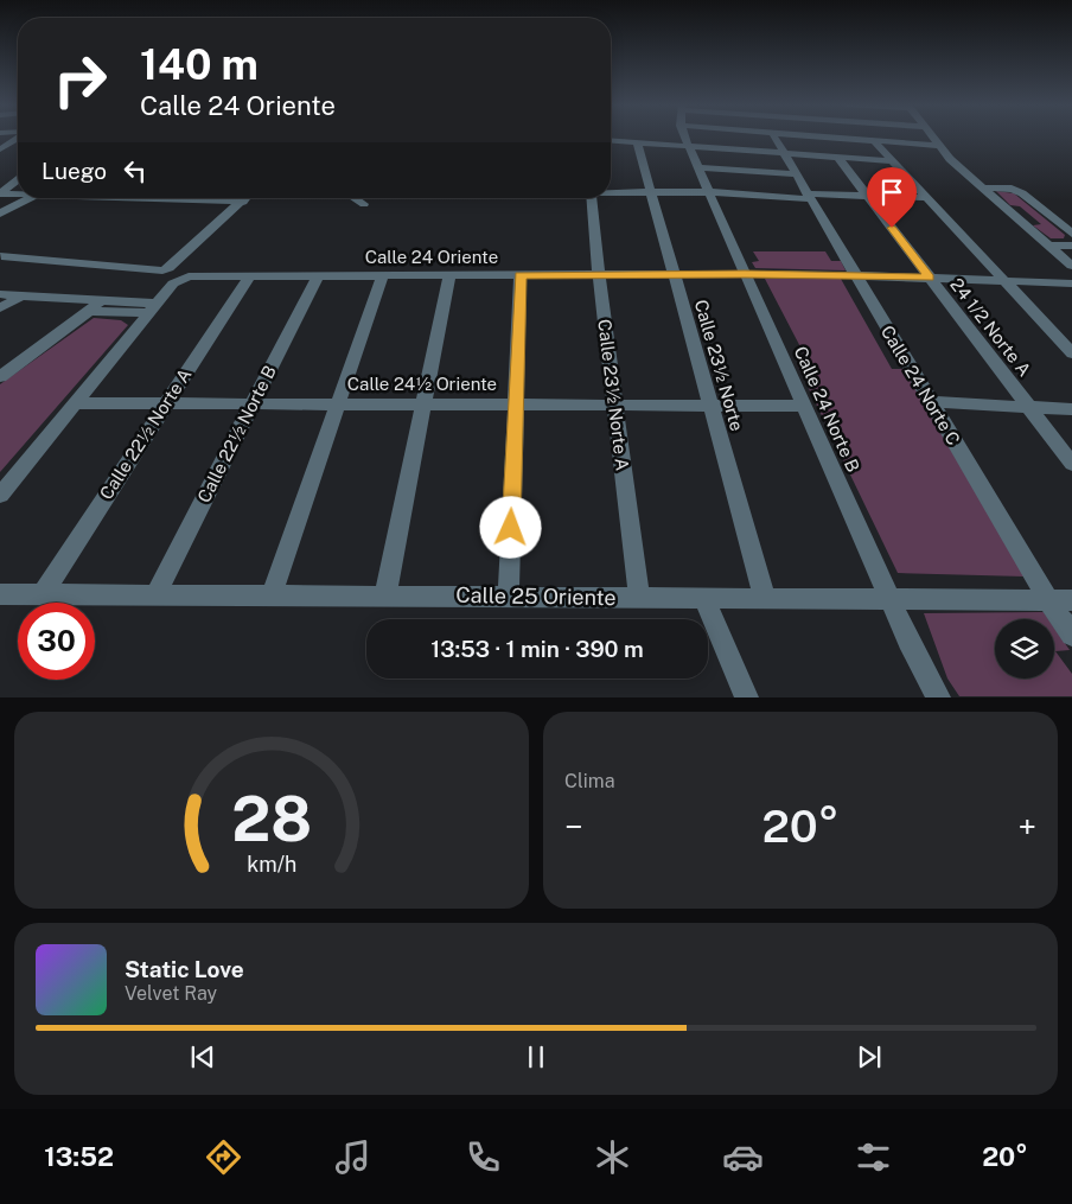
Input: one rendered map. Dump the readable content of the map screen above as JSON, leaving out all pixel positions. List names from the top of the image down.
{
  "streets": {
    "street": [
      "Calle 24 Oriente",
      "24 1/2 Norte A",
      "Calle 23½ Norte",
      "Calle 24½ Oriente",
      "Calle 24 Norte C",
      "Calle 23½ Norte A",
      "Calle 24 Norte B",
      "Calle 22½ Norte A",
      "Calle 22½ Norte B",
      "Calle 25 Oriente"
    ]
  },
  "crossings": [
    ["Calle 24 Oriente", "24 1/2 Norte A"],
    ["Calle 24 Oriente", "Calle 23½ Norte"],
    ["Calle 24 Oriente", "Calle 24 Norte C"],
    ["Calle 24 Oriente", "Calle 23½ Norte A"],
    ["Calle 24 Oriente", "Calle 24 Norte B"],
    ["Calle 24 Oriente", "Calle 22½ Norte A"],
    ["Calle 24 Oriente", "Calle 22½ Norte B"],
    ["Calle 23½ Norte", "Calle 24½ Oriente"],
    ["Calle 23½ Norte", "Calle 25 Oriente"],
    ["Calle 24½ Oriente", "Calle 23½ Norte A"],
    ["Calle 24½ Oriente", "Calle 24 Norte B"],
    ["Calle 24½ Oriente", "Calle 22½ Norte A"],
    ["Calle 24½ Oriente", "Calle 22½ Norte B"],
    ["Calle 24 Norte C", "Calle 25 Oriente"],
    ["Calle 23½ Norte A", "Calle 25 Oriente"],
    ["Calle 24 Norte B", "Calle 25 Oriente"],
    ["Calle 22½ Norte A", "Calle 25 Oriente"],
    ["Calle 22½ Norte B", "Calle 25 Oriente"]
  ],
  "page": {
    "turn": ["140 m", "Calle 24 Oriente"],
    "then": "Luego",
    "limit": "30",
    "trip": "13:53 · 1 min · 390 m",
    "tile": "Clima",
    "heat": ["−", "20°", "+"],
    "song": ["Static Love", "Velvet Ray"],
    "tabs": ["13:52", "20°"],
    "gauge": ["28", "km/h"]
  }
}
